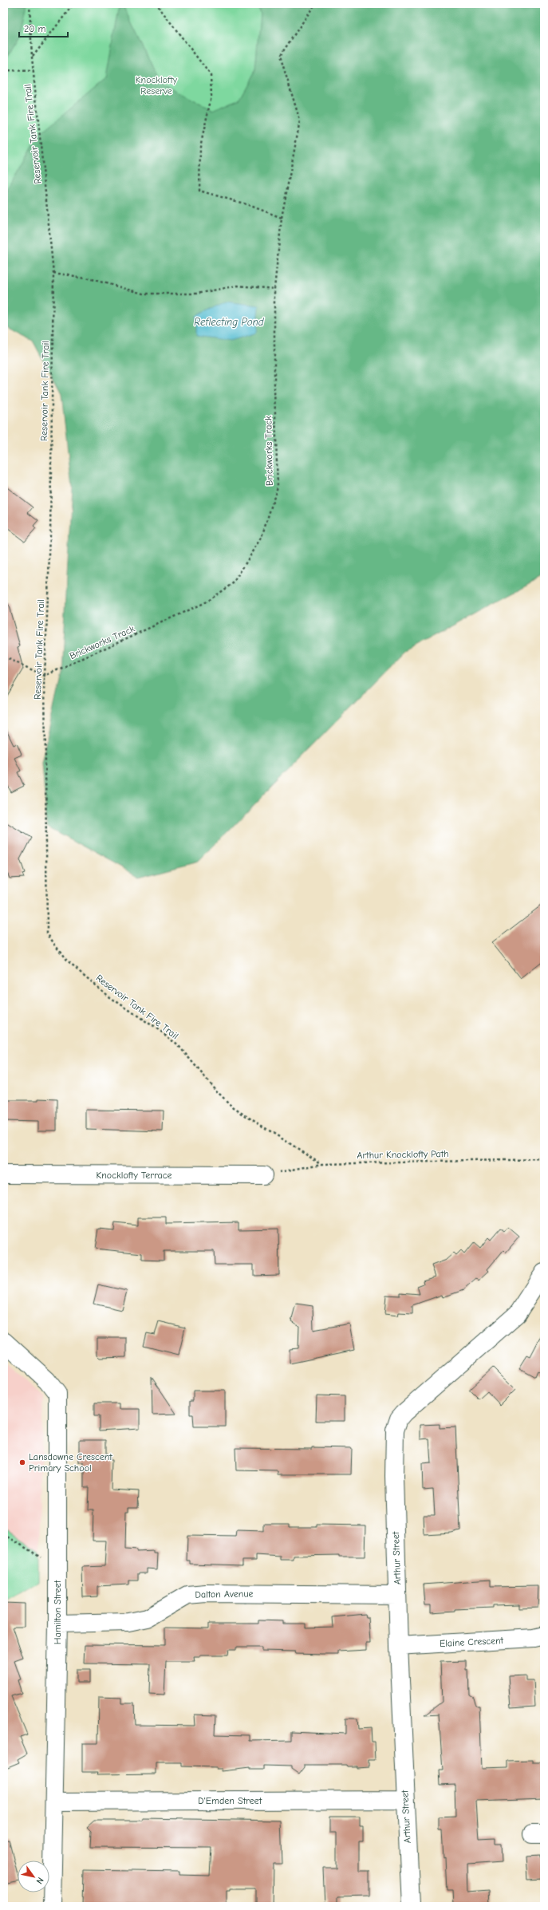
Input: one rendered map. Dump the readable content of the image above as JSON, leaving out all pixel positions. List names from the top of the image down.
{
  "streets": {
    "street": [
      "Knocklofty Terrace",
      "Arthur Street",
      "Dalton Avenue",
      "Hamilton Street",
      "Elaine Crescent",
      "D'Emden Street"
    ],
    "path": ["Reservoir Tank Fire Trail", "Brickworks Track", "Arthur Knocklofty Path"]
  },
  "crossings": [
    ["Reservoir Tank Fire Trail", "Brickworks Track"],
    ["Reservoir Tank Fire Trail", "Arthur Knocklofty Path"],
    ["Arthur Knocklofty Path", "Knocklofty Terrace"],
    ["Arthur Street", "Dalton Avenue"],
    ["Arthur Street", "Elaine Crescent"],
    ["Arthur Street", "D'Emden Street"],
    ["Dalton Avenue", "Hamilton Street"],
    ["Hamilton Street", "D'Emden Street"]
  ],
  "water": ["Reflecting Pond"],
  "parks": ["Knocklofty Reserve"],
  "places": ["Lansdowne Crescent Primary School"],
  "scale_bar": "20 m",
  "north": "bottom right"
}
